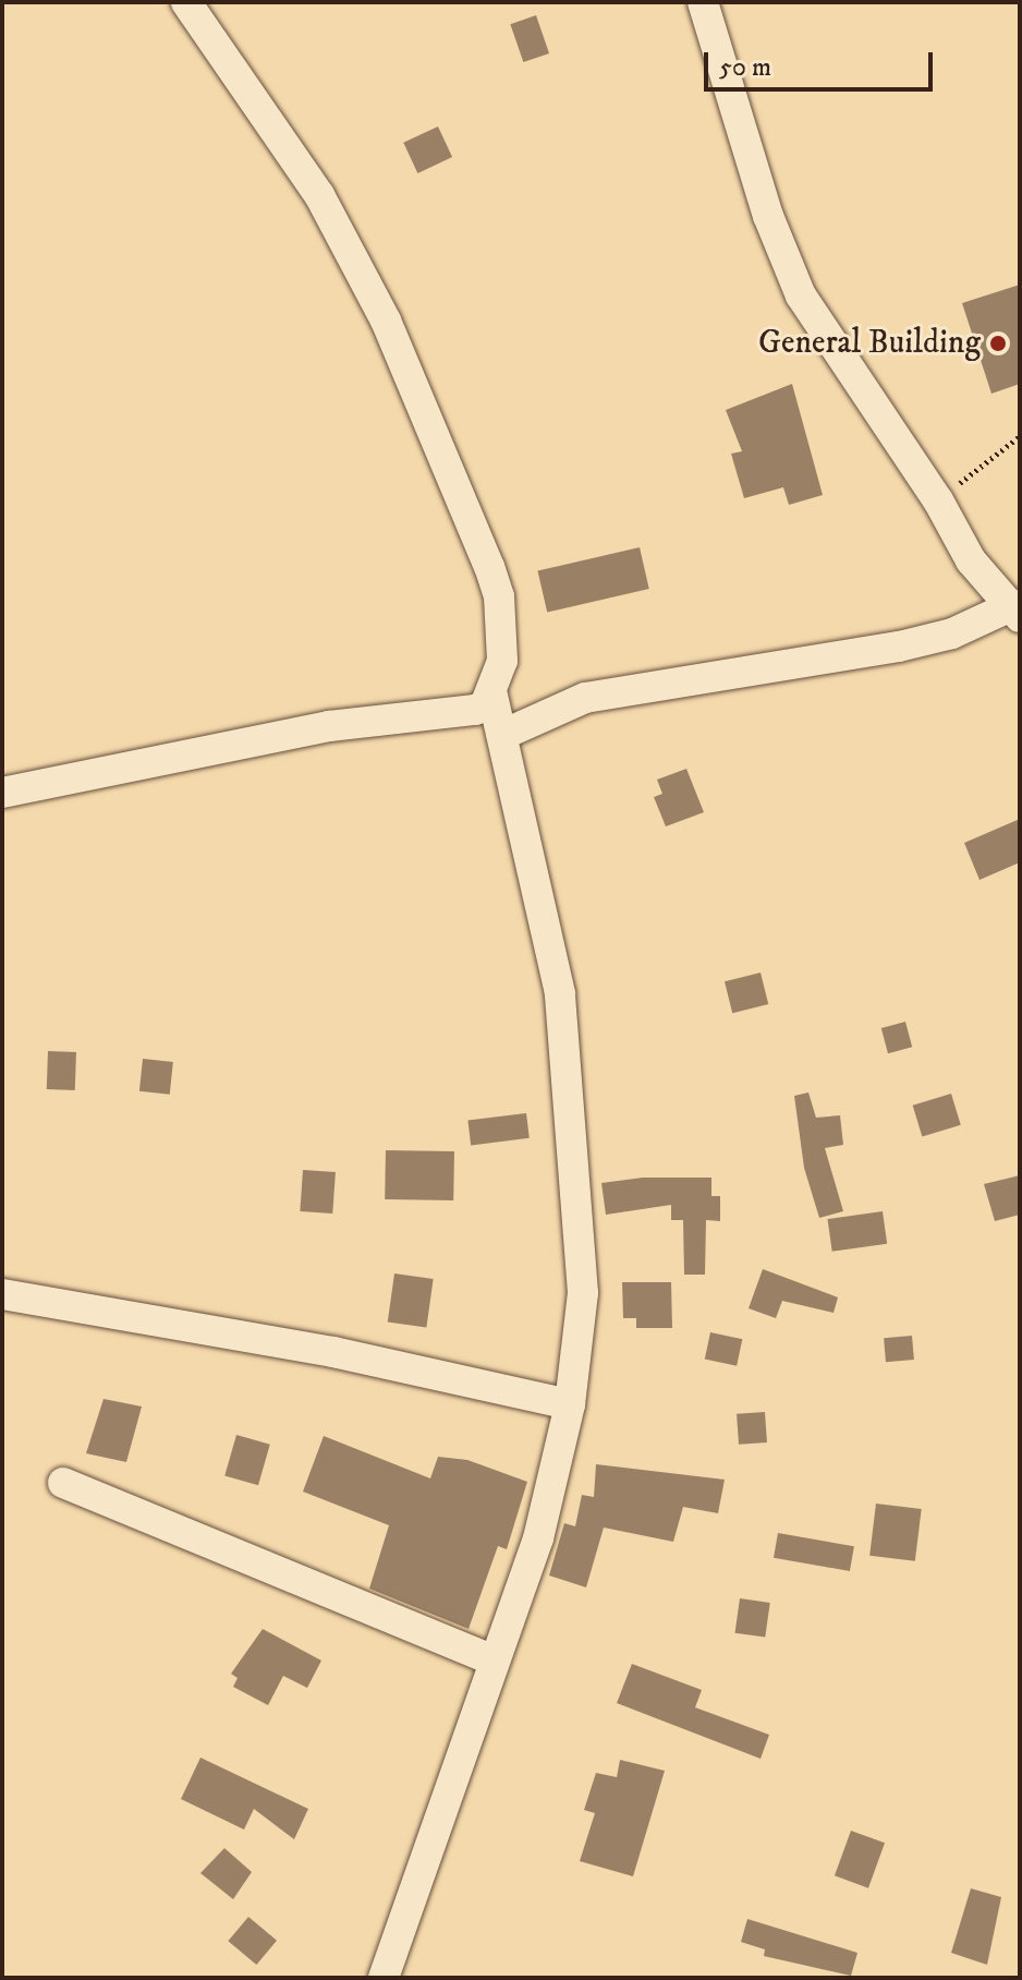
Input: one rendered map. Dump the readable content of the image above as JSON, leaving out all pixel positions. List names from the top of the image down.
{
  "places": ["General Building"],
  "scale_bar": "50 m"
}
